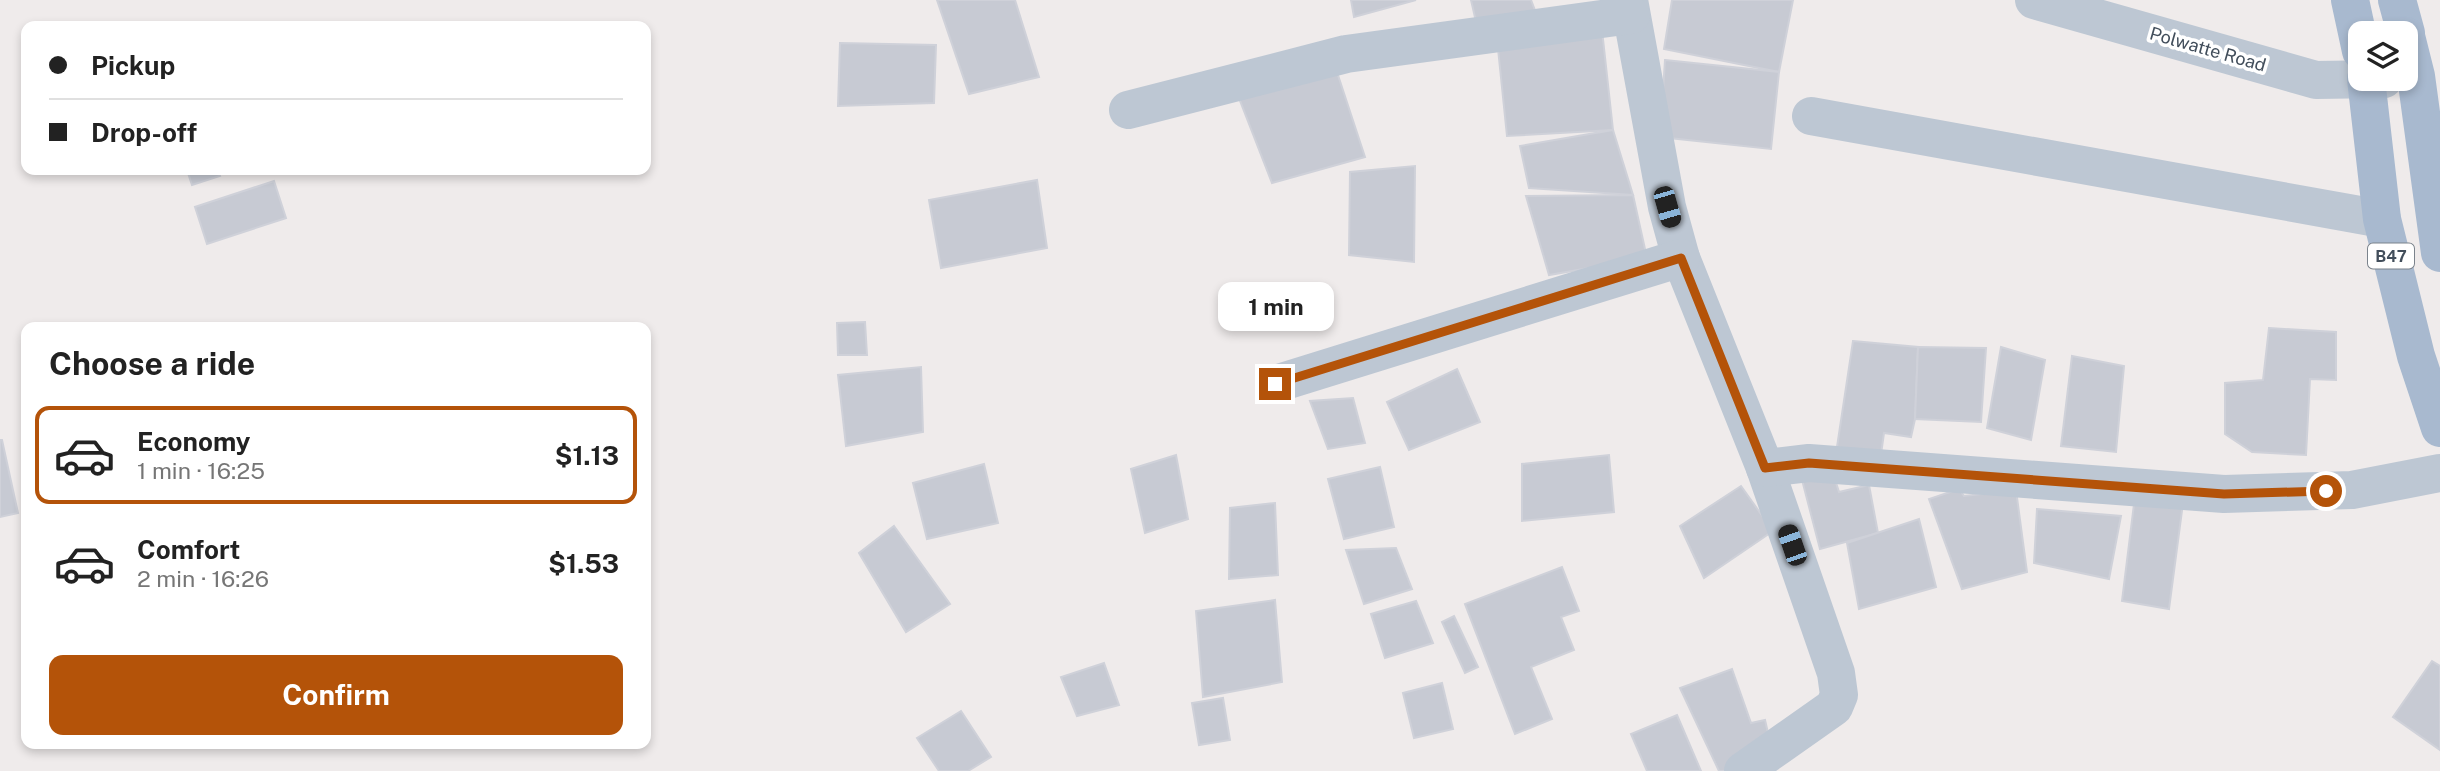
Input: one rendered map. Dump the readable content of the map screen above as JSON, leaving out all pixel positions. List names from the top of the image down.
{
  "streets": {
    "main road": ["B47"],
    "street": ["Polwatte Road"]
  },
  "page": {
    "banner": ["Pickup", "Drop-off"],
    "bubble": "1 min",
    "heading": "Choose a ride",
    "list": [
      {
        "name": "Economy",
        "note": "1 min · 16:25",
        "value": "$1.13"
      },
      {
        "name": "Comfort",
        "note": "2 min · 16:26",
        "value": "$1.53"
      }
    ],
    "buttons": "Confirm"
  }
}
